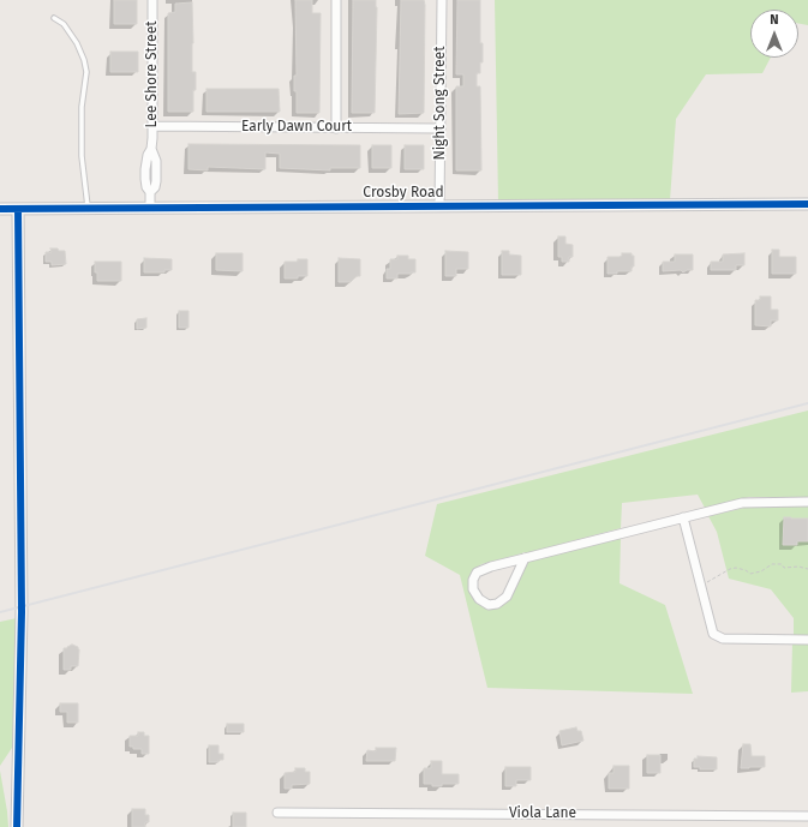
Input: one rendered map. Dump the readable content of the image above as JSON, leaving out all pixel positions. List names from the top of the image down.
{
  "streets": {
    "street": [
      "Lee Shore Street",
      "Night Song Street",
      "Early Dawn Court",
      "Crosby Road",
      "Viola Lane"
    ]
  },
  "crossings": [
    ["Lee Shore Street", "Early Dawn Court"],
    ["Lee Shore Street", "Crosby Road"],
    ["Night Song Street", "Early Dawn Court"],
    ["Night Song Street", "Crosby Road"]
  ],
  "north": "top"
}
